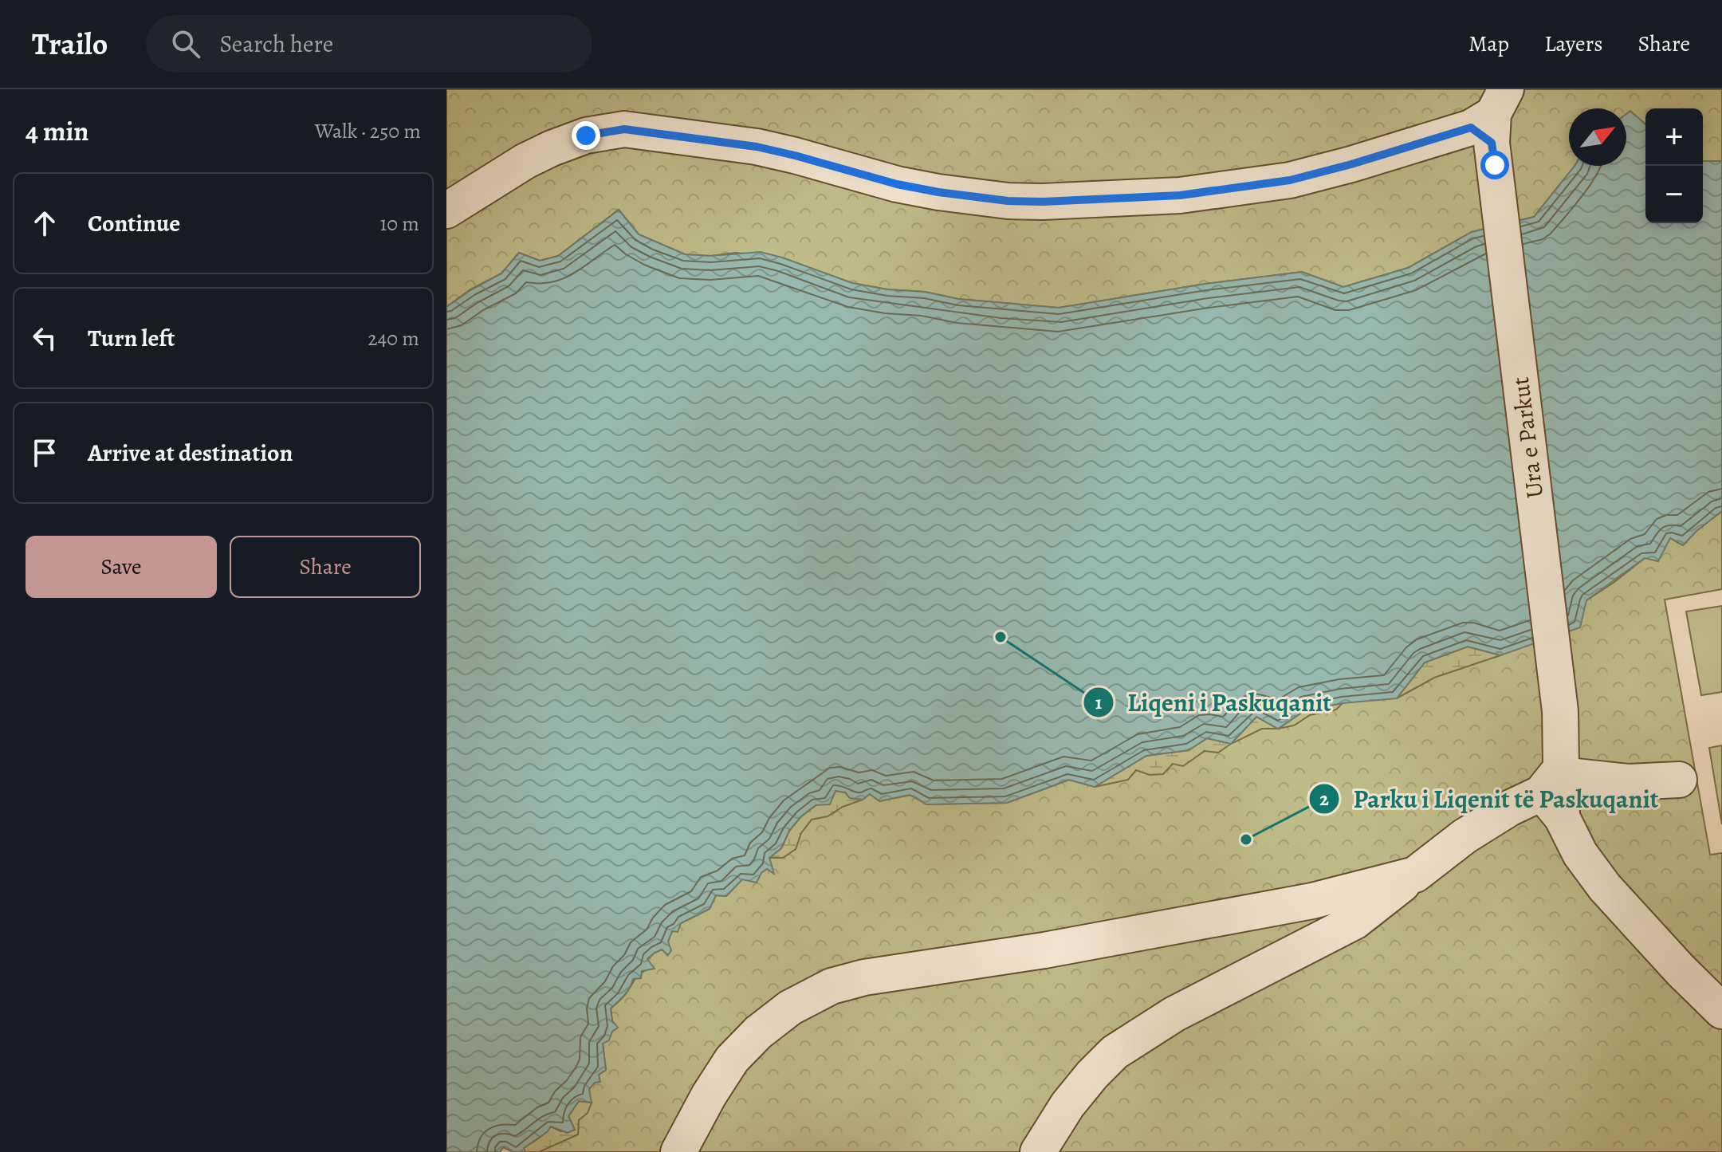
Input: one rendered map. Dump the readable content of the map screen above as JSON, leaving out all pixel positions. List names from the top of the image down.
{
  "streets": {
    "street": ["Ura e Parkut"]
  },
  "places": ["Liqeni i Paskuqanit", "Parku i Liqenit të Paskuqanit"],
  "north": "top right",
  "page": {
    "header": "Trailo",
    "search": "Search here",
    "nav": ["Map", "Layers", "Share"],
    "heading": ["4 min", "Walk · 250 m"],
    "map_buttons": ["+", "−"],
    "list": [
      ["Continue", "10 m"],
      ["Turn left", "240 m"],
      "Arrive at destination"
    ],
    "buttons": ["Save", "Share"]
  }
}
